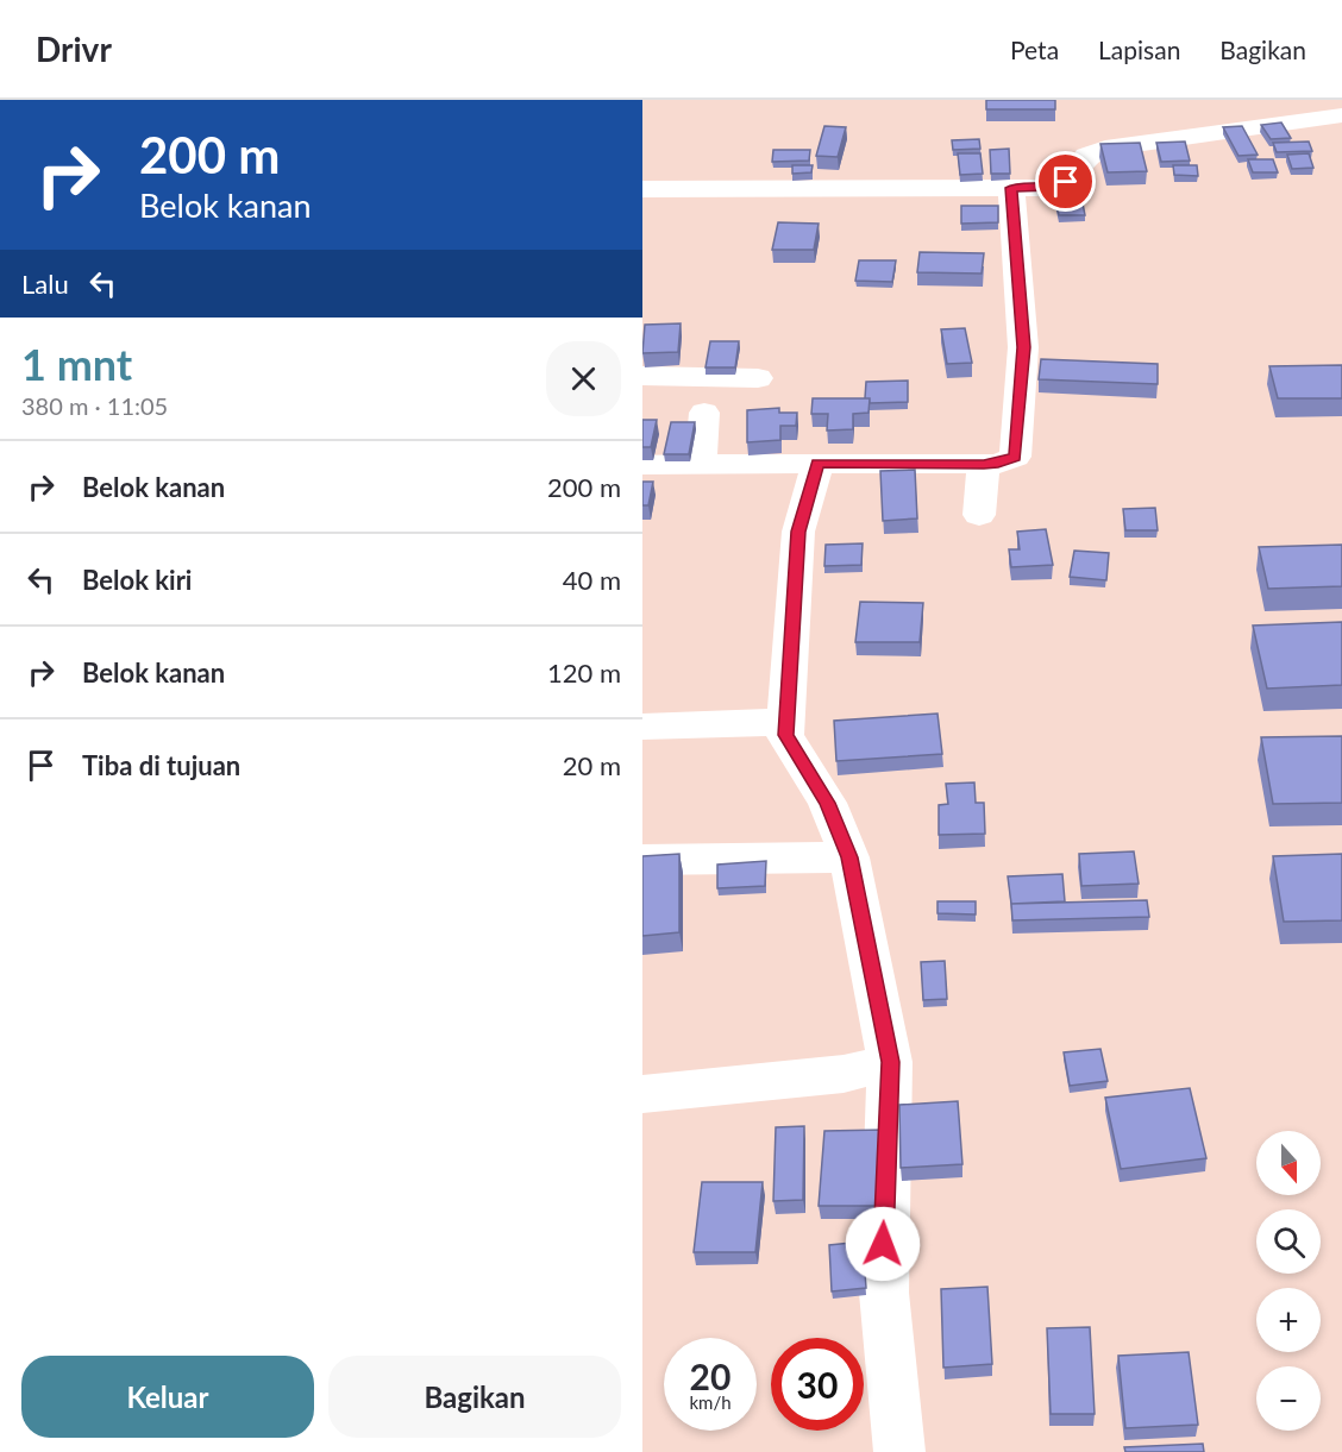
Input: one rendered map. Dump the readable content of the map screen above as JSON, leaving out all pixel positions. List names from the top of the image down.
{
  "north": "bottom",
  "page": {
    "header": "Drivr",
    "nav": ["Peta", "Lapisan", "Bagikan"],
    "turn": ["200 m", "Belok kanan"],
    "then": "Lalu",
    "heading": ["1 mnt", "380 m · 11:05"],
    "list": [
      {
        "name": "Belok kanan",
        "value": "200 m"
      },
      {
        "name": "Belok kiri",
        "value": "40 m"
      },
      {
        "name": "Belok kanan",
        "value": "120 m"
      },
      {
        "name": "Tiba di tujuan",
        "value": "20 m"
      }
    ],
    "map_buttons": ["+", "−"],
    "speed": "20 km/h",
    "limit": "30",
    "buttons": ["Keluar", "Bagikan"]
  }
}
